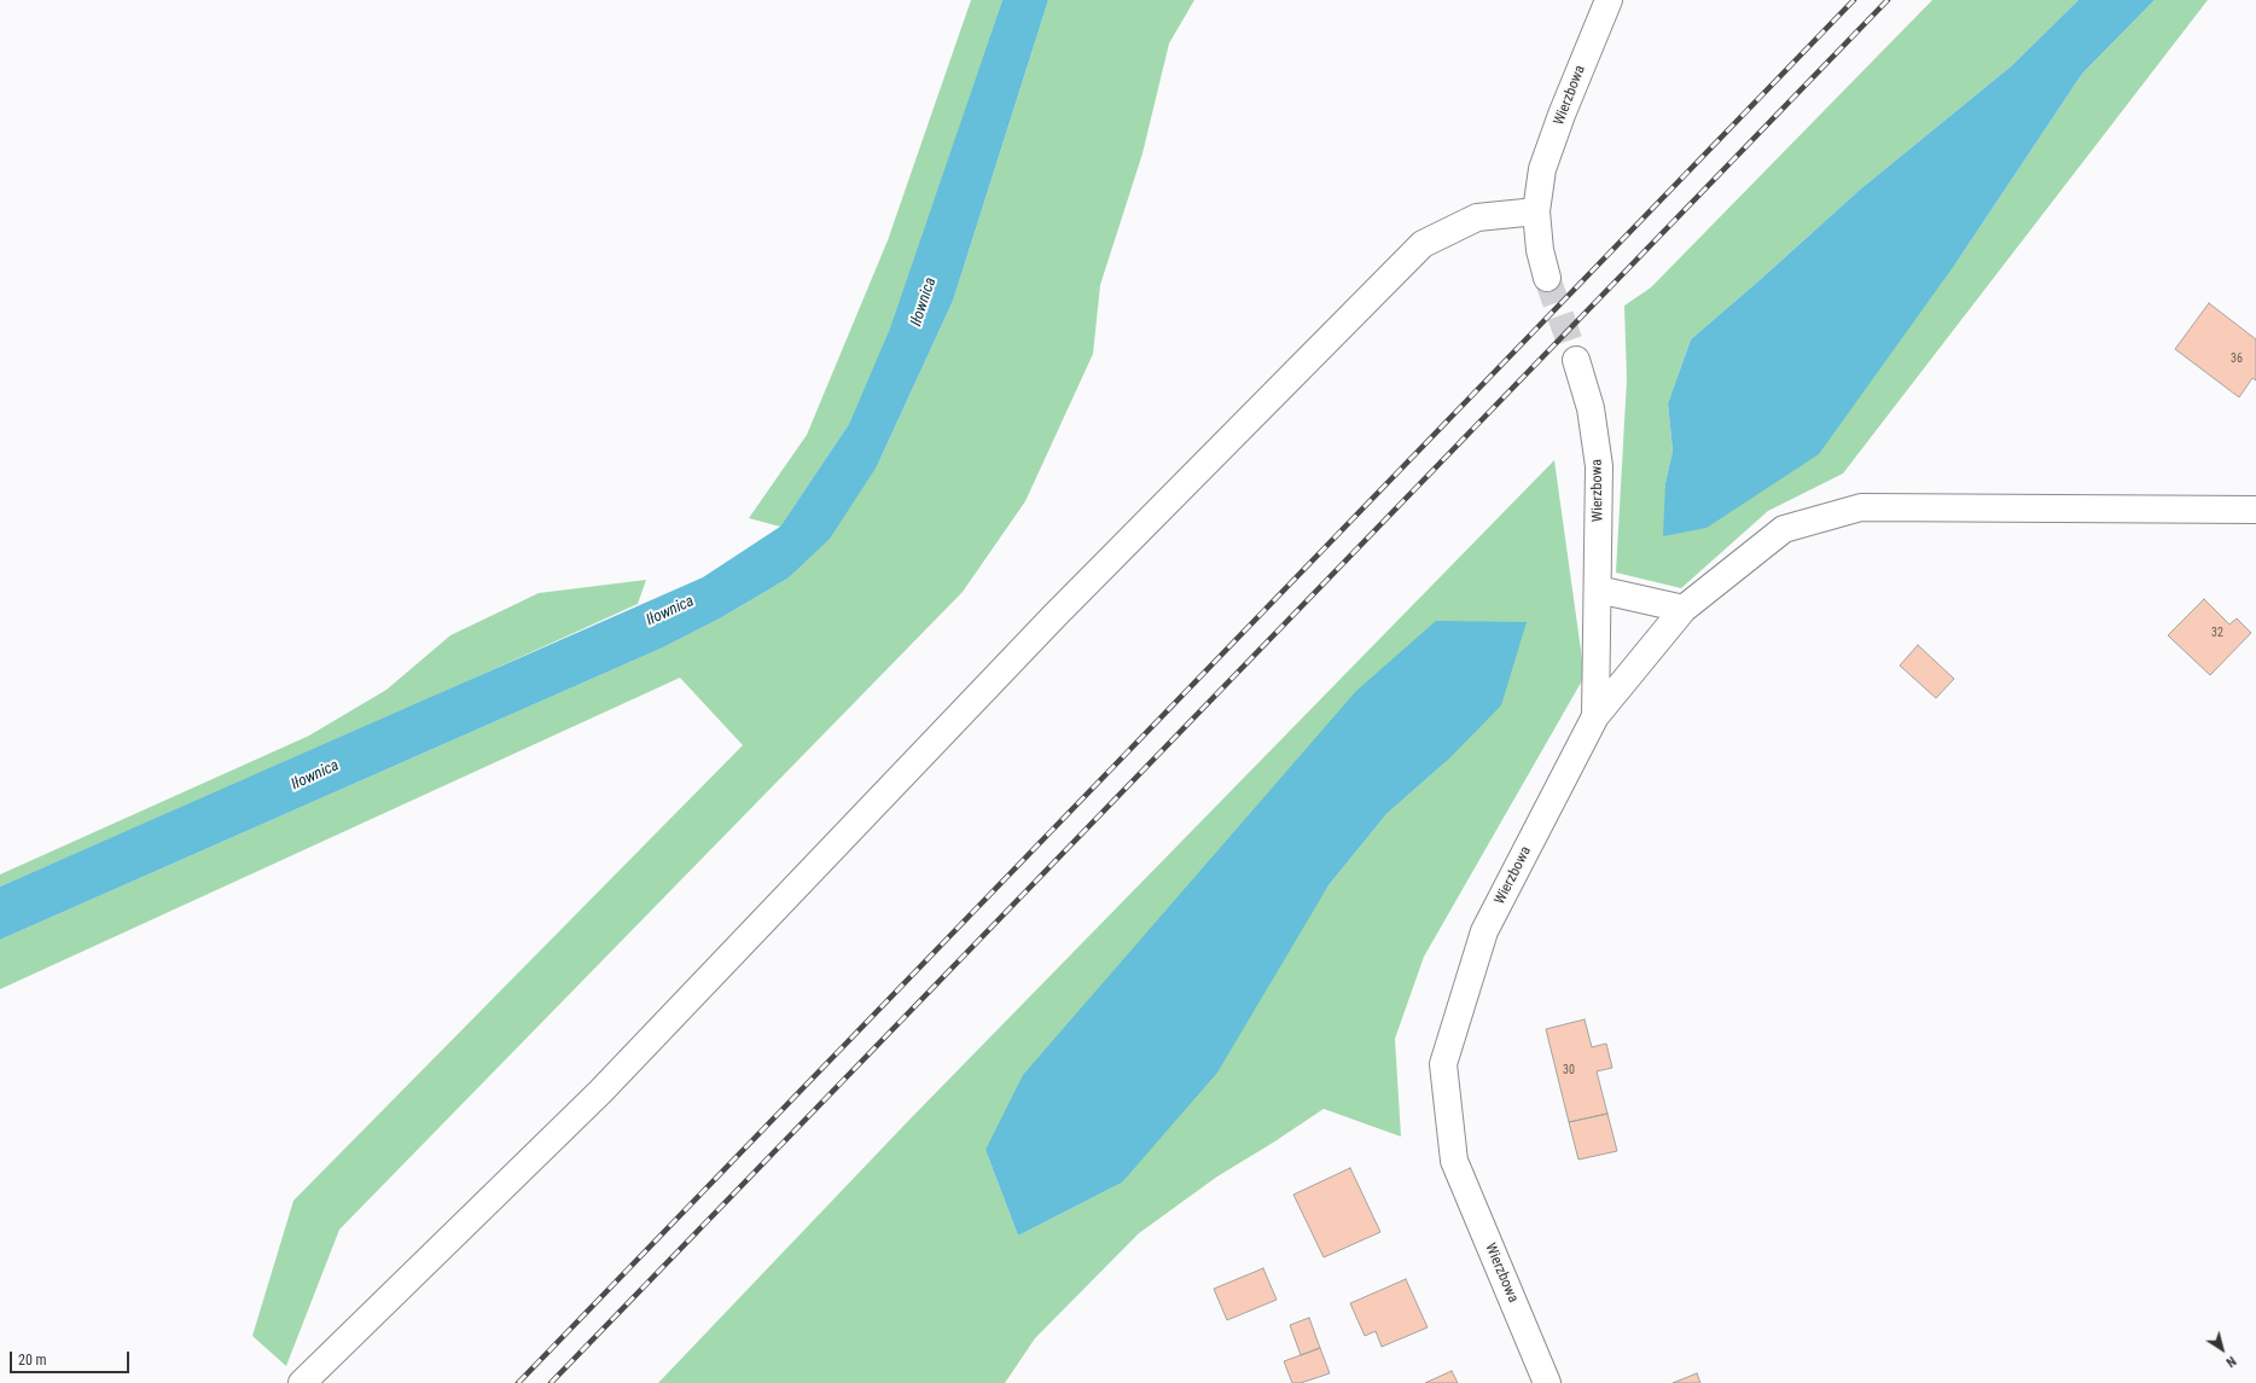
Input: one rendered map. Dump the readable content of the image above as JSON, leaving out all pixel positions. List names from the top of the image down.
{
  "streets": {
    "street": ["Wierzbowa"]
  },
  "water": ["Iłownica"],
  "house_numbers": ["36", "32", "30"],
  "scale_bar": "20 m",
  "north": "bottom right"
}
